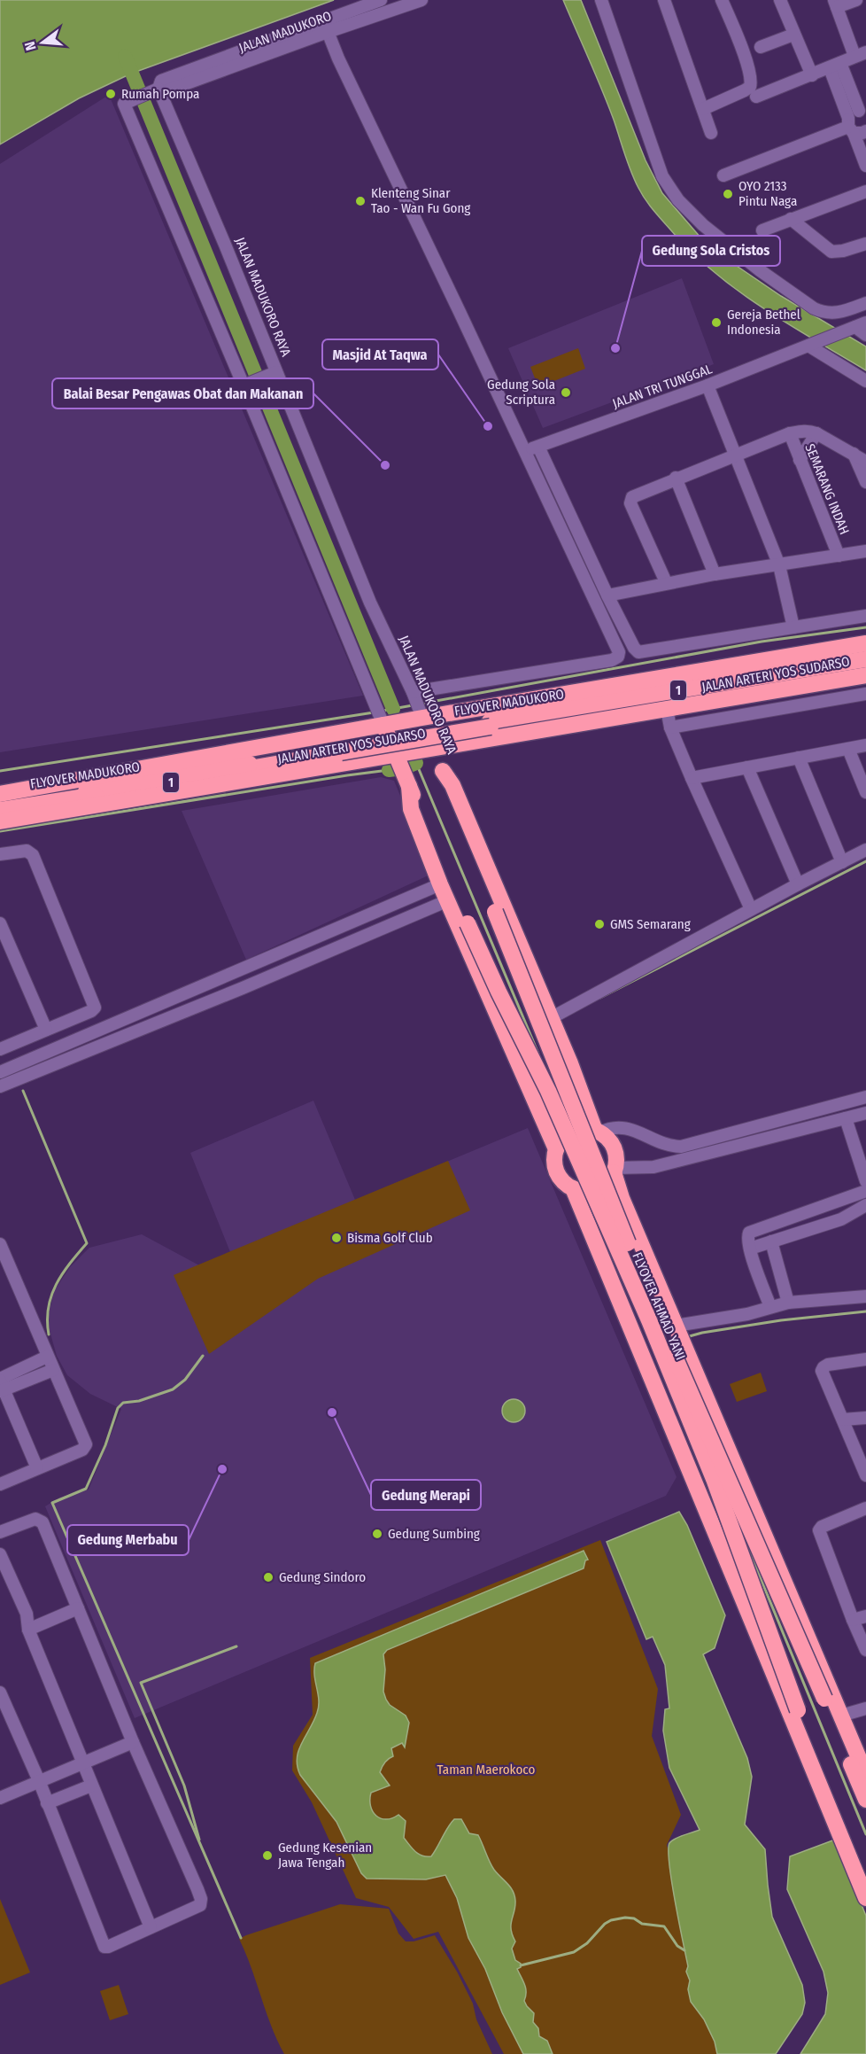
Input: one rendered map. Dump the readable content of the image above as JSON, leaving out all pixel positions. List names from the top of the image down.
{
  "streets": {
    "highway": [
      "JALAN MADUKORO RAYA",
      "JALAN ARTERI YOS SUDARSO",
      "1",
      "FLYOVER MADUKORO",
      "FLYOVER AHMAD YANI"
    ],
    "street": ["JALAN MADUKORO", "JALAN TRI TUNGGAL", "SEMARANG INDAH"]
  },
  "crossings": [
    ["JALAN MADUKORO", "JALAN MADUKORO RAYA"],
    ["JALAN MADUKORO RAYA", "JALAN ARTERI YOS SUDARSO"],
    ["JALAN MADUKORO RAYA", "FLYOVER AHMAD YANI"]
  ],
  "parks": ["Taman Maerokoco"],
  "places": [
    "Rumah Pompa",
    "OYO 2133 Pintu Naga",
    "Klenteng Sinar Tao - Wan Fu Gong",
    "Gereja Bethel Indonesia",
    "Gedung Sola Cristos",
    "Gedung Sola Scriptura",
    "Masjid At Taqwa",
    "Balai Besar Pengawas Obat dan Makanan",
    "GMS Semarang",
    "Bisma Golf Club",
    "Gedung Merapi",
    "Gedung Merbabu",
    "Gedung Sumbing",
    "Gedung Sindoro",
    "Gedung Kesenian Jawa Tengah"
  ],
  "north": "left"
}
